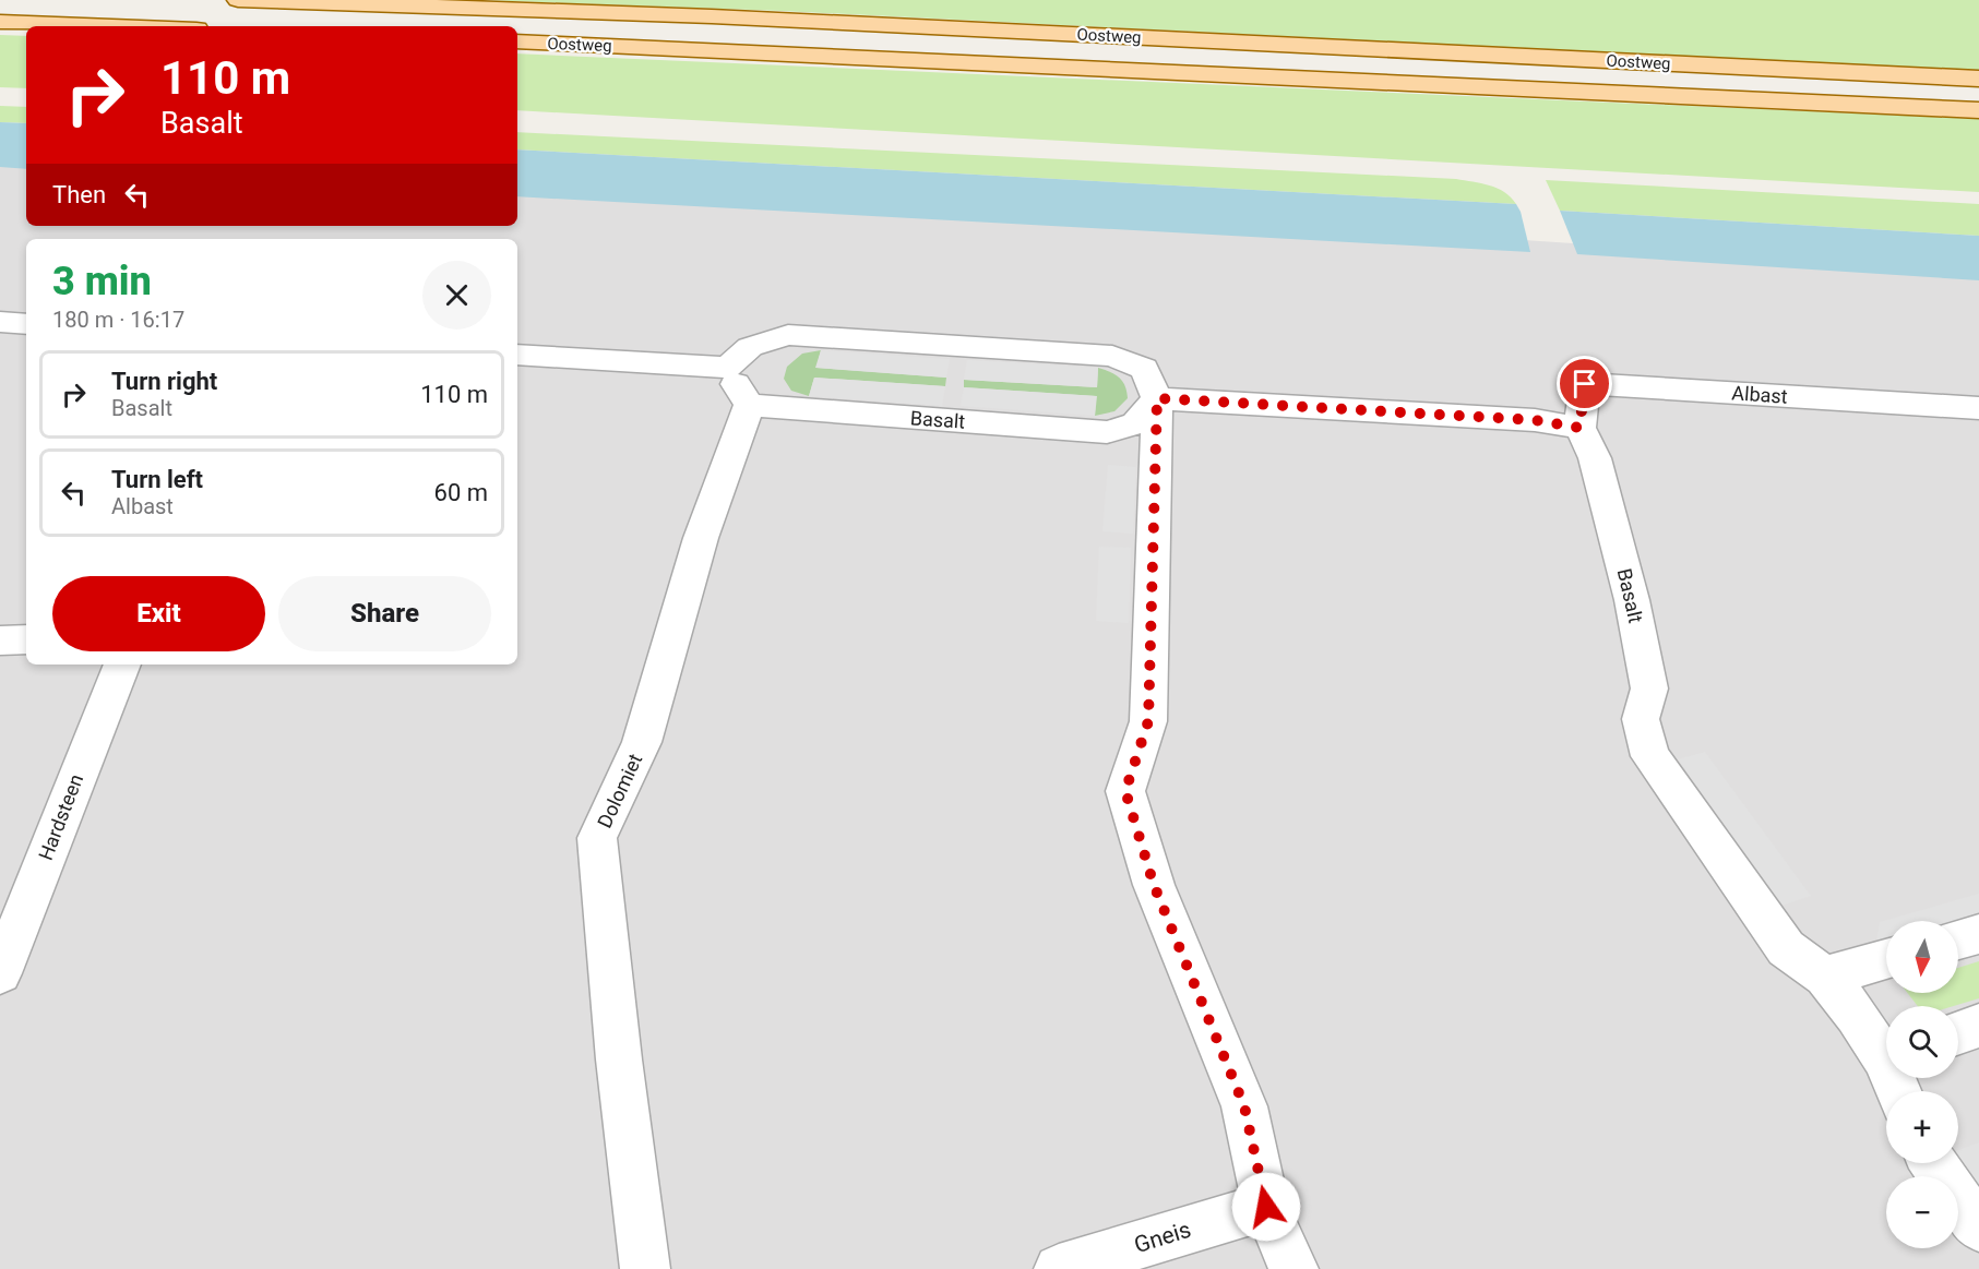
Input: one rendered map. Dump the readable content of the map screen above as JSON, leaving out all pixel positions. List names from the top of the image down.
{
  "streets": {
    "main road": ["Oostweg"],
    "street": [
      "Albast",
      "Basalt",
      "Dolomiet",
      "Hardsteen",
      "Gneis"
    ]
  },
  "crossings": [
    ["Albast", "Basalt"],
    ["Basalt", "Dolomiet"]
  ],
  "north": "bottom",
  "page": {
    "turn": ["110 m", "Basalt"],
    "then": "Then",
    "heading": ["3 min", "180 m · 16:17"],
    "list": [
      {
        "name": "Turn right",
        "note": "Basalt",
        "value": "110 m"
      },
      {
        "name": "Turn left",
        "note": "Albast",
        "value": "60 m"
      }
    ],
    "buttons": ["Exit", "Share"],
    "map_buttons": ["+", "−"]
  }
}
